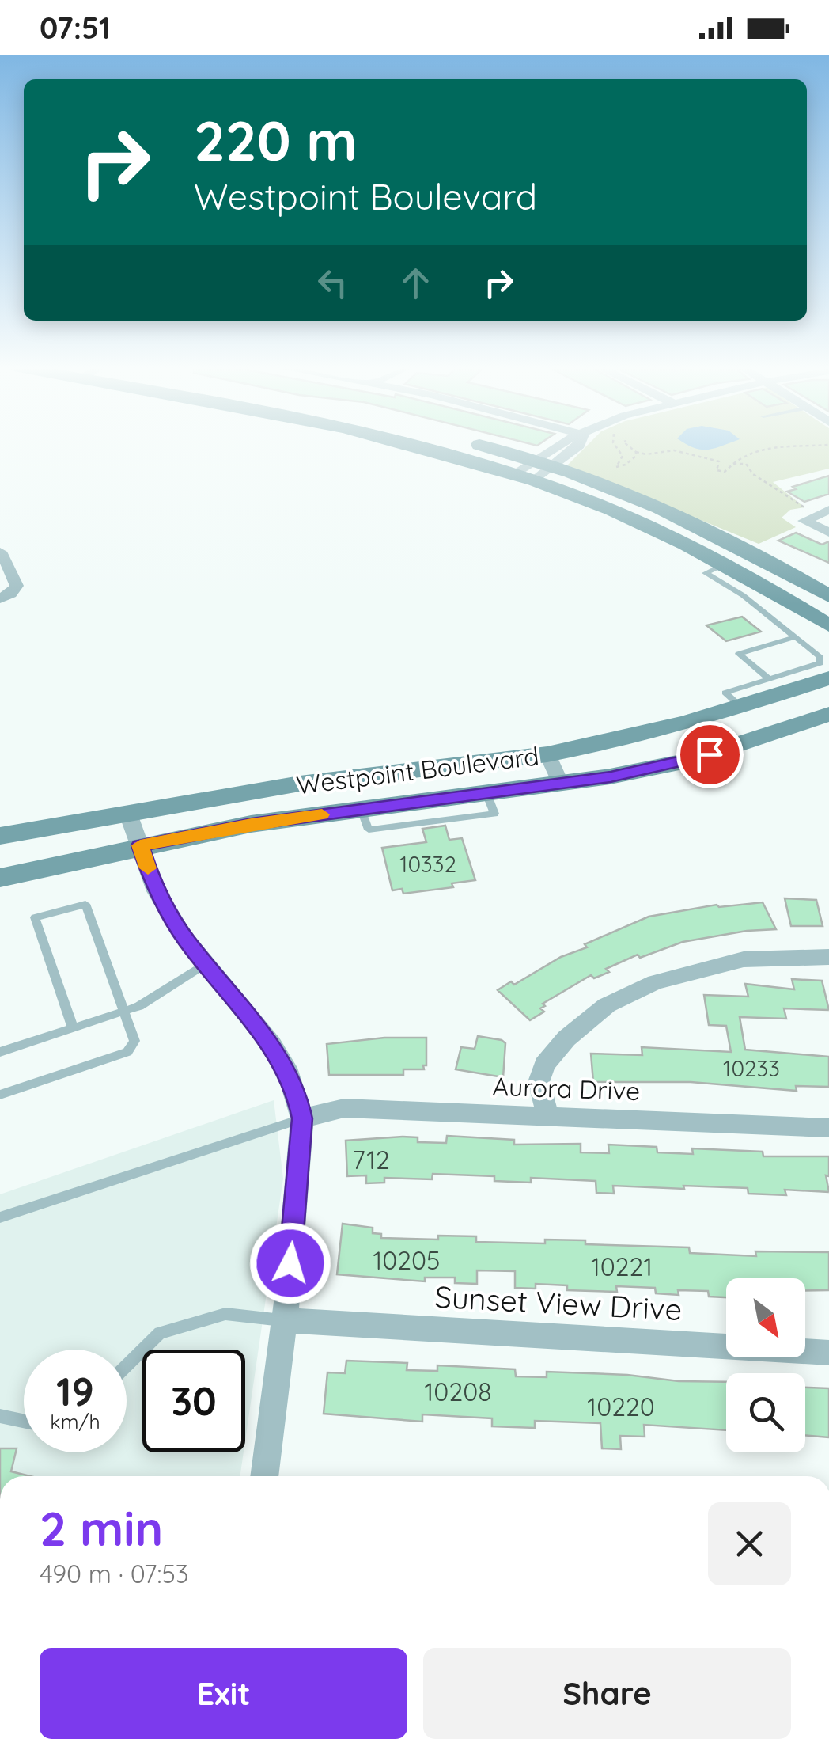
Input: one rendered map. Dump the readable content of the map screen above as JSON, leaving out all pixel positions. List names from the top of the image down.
{
  "streets": {
    "main road": ["Westpoint Boulevard"],
    "street": ["Aurora Drive", "Sunset View Drive"]
  },
  "house_numbers": [
    "10332",
    "10233",
    "712",
    "10205",
    "10221",
    "10208",
    "10220"
  ],
  "north": "bottom right",
  "page": {
    "status": "07:51",
    "turn": ["220 m", "Westpoint Boulevard"],
    "speed": "19 km/h",
    "limit": "30",
    "heading": ["2 min", "490 m · 07:53"],
    "buttons": ["Exit", "Share"]
  }
}
